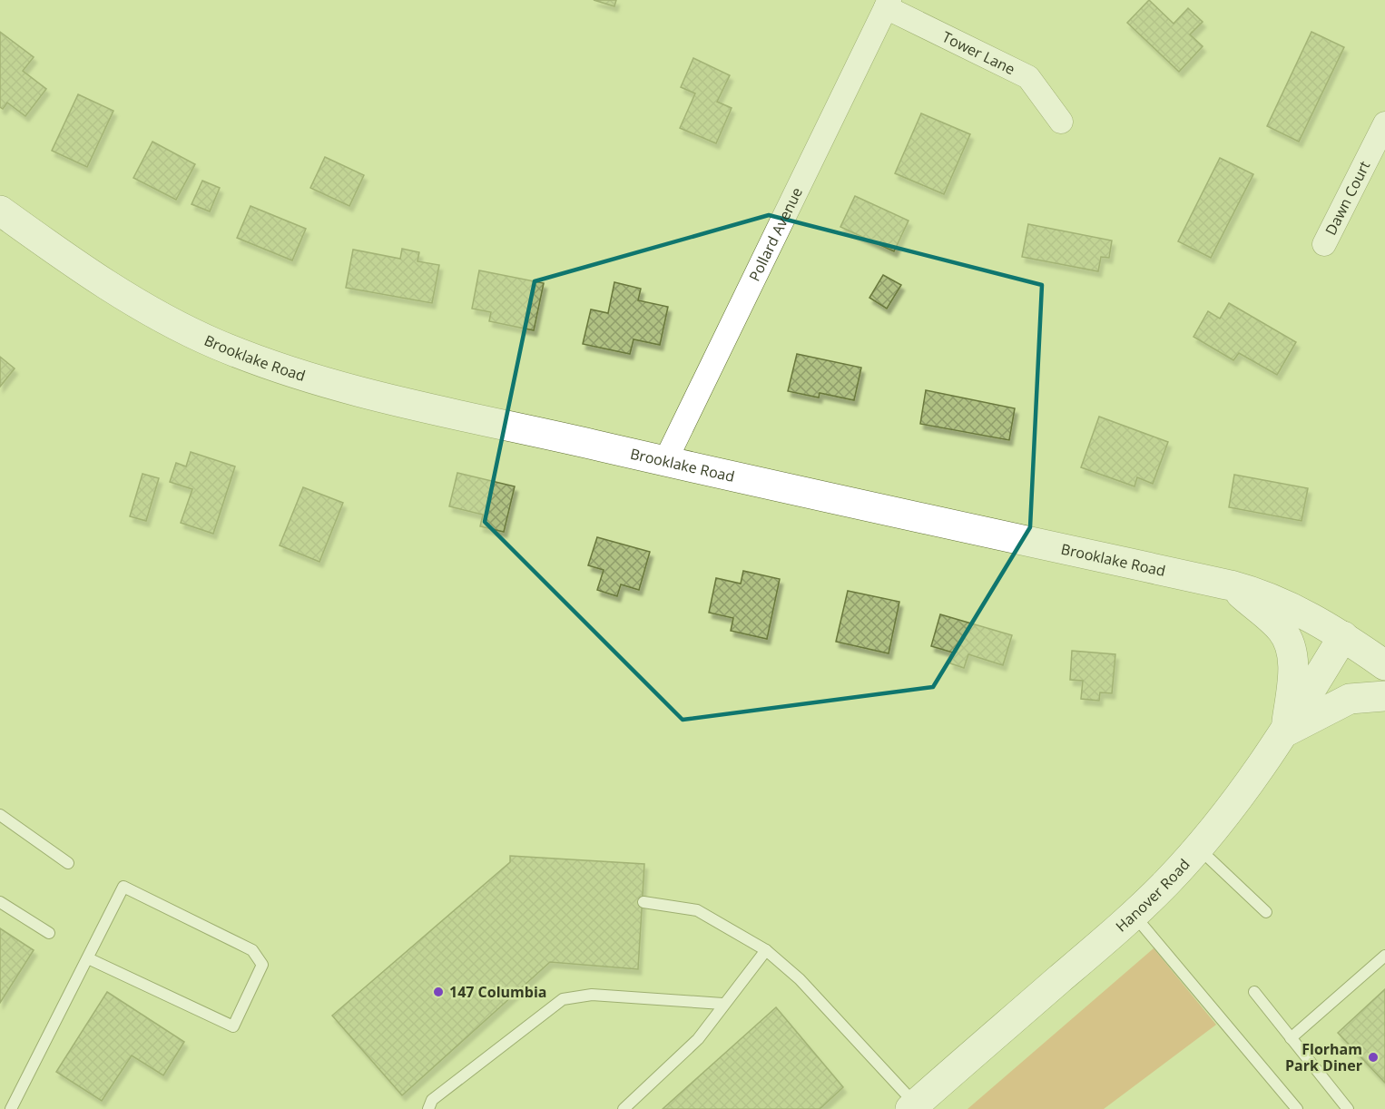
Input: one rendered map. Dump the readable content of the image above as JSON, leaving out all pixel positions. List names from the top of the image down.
{
  "streets": {
    "street": [
      "Tower Lane",
      "Dawn Court",
      "Pollard Avenue",
      "Brooklake Road",
      "Hanover Road"
    ]
  },
  "crossings": [
    ["Tower Lane", "Pollard Avenue"],
    ["Pollard Avenue", "Brooklake Road"],
    ["Brooklake Road", "Hanover Road"]
  ],
  "places": ["147 Columbia", "Florham Park Diner"]
}
